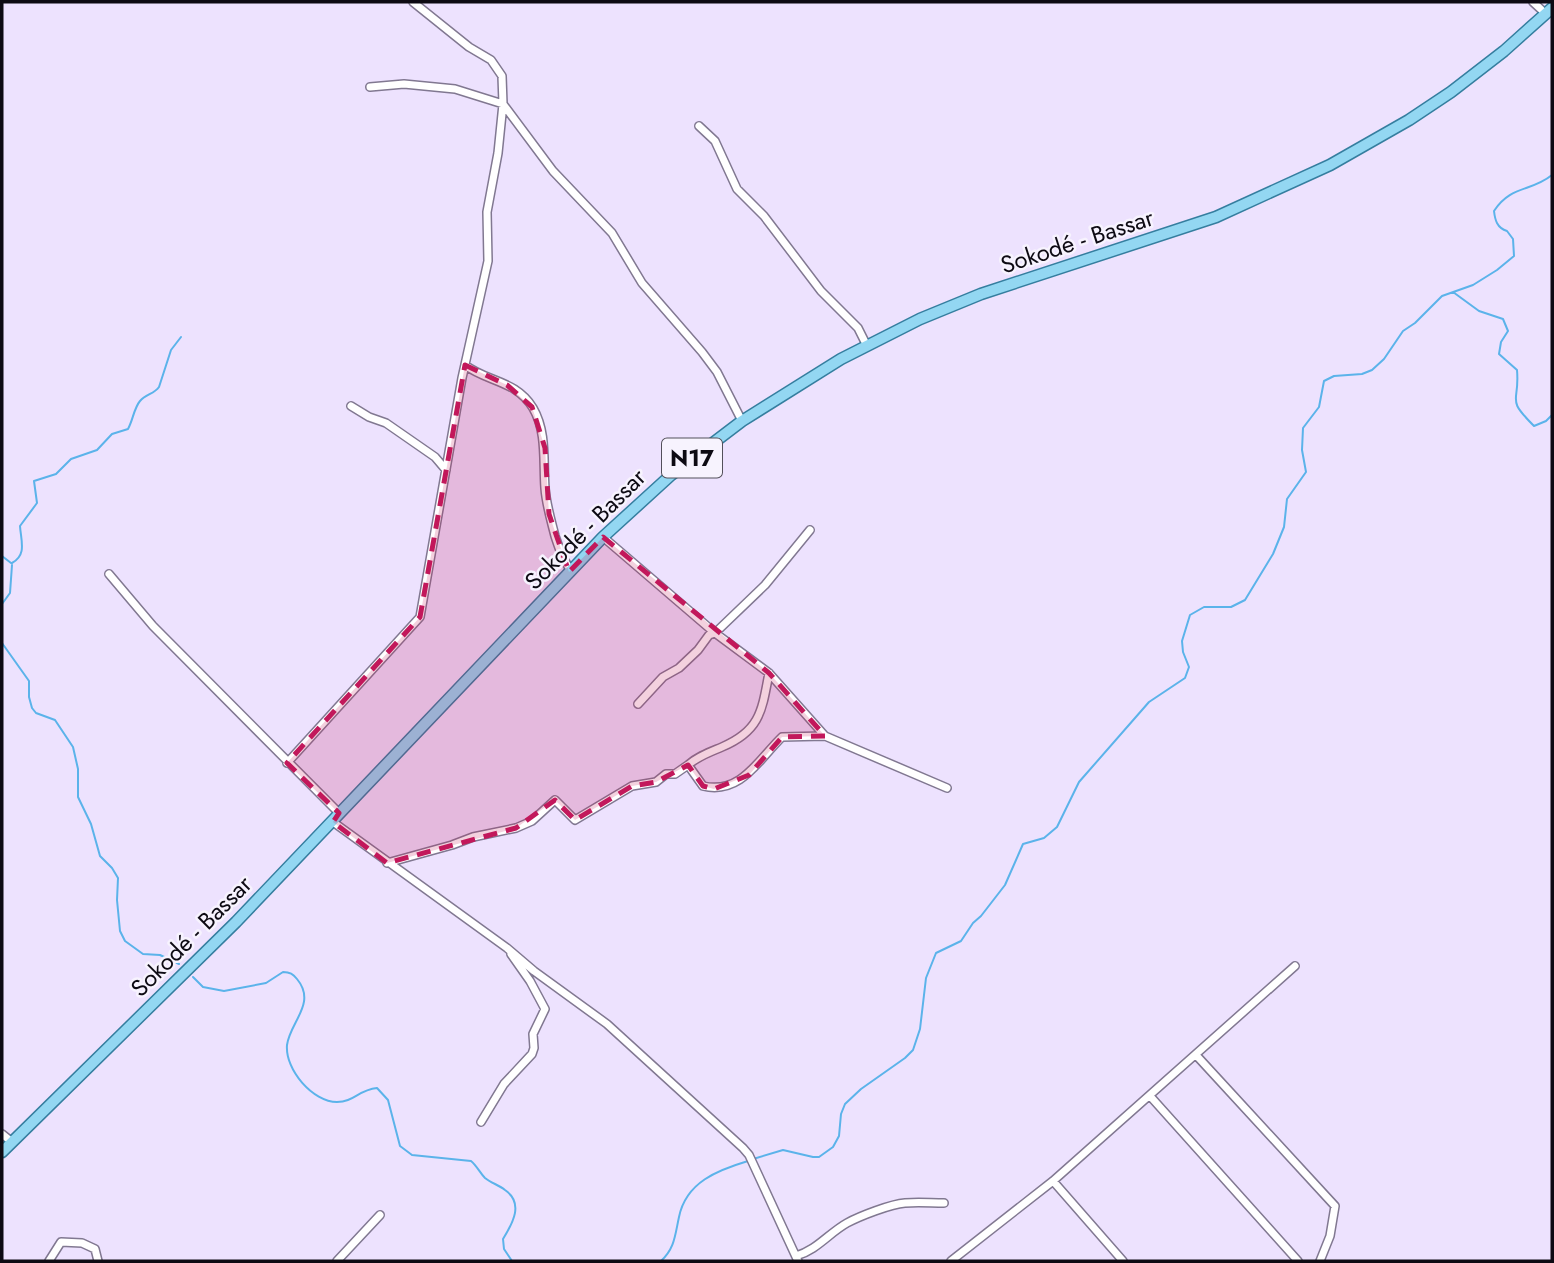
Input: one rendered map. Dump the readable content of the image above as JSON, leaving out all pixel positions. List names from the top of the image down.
{
  "streets": {
    "main road": ["Sokodé - Bassar", "N17"]
  }
}
